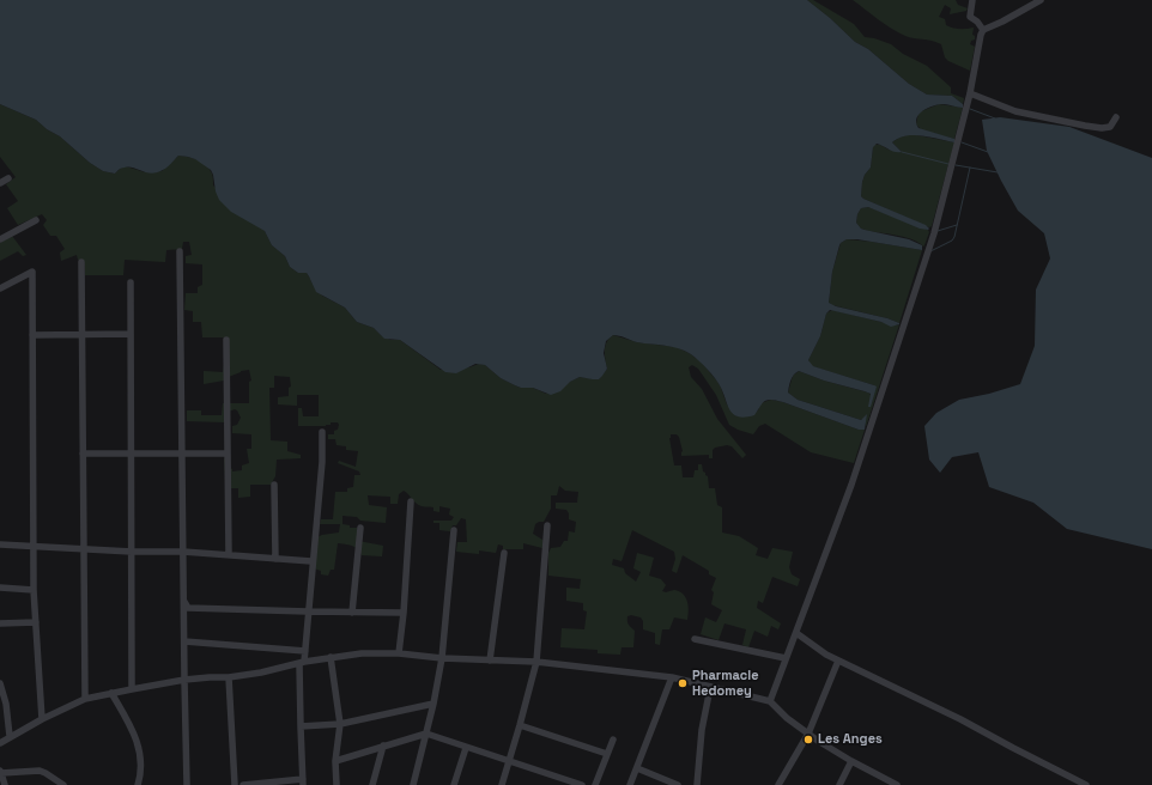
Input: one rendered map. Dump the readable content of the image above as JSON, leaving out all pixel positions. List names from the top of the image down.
{
  "places": ["Pharmacie Hedomey", "Les Anges"]
}
